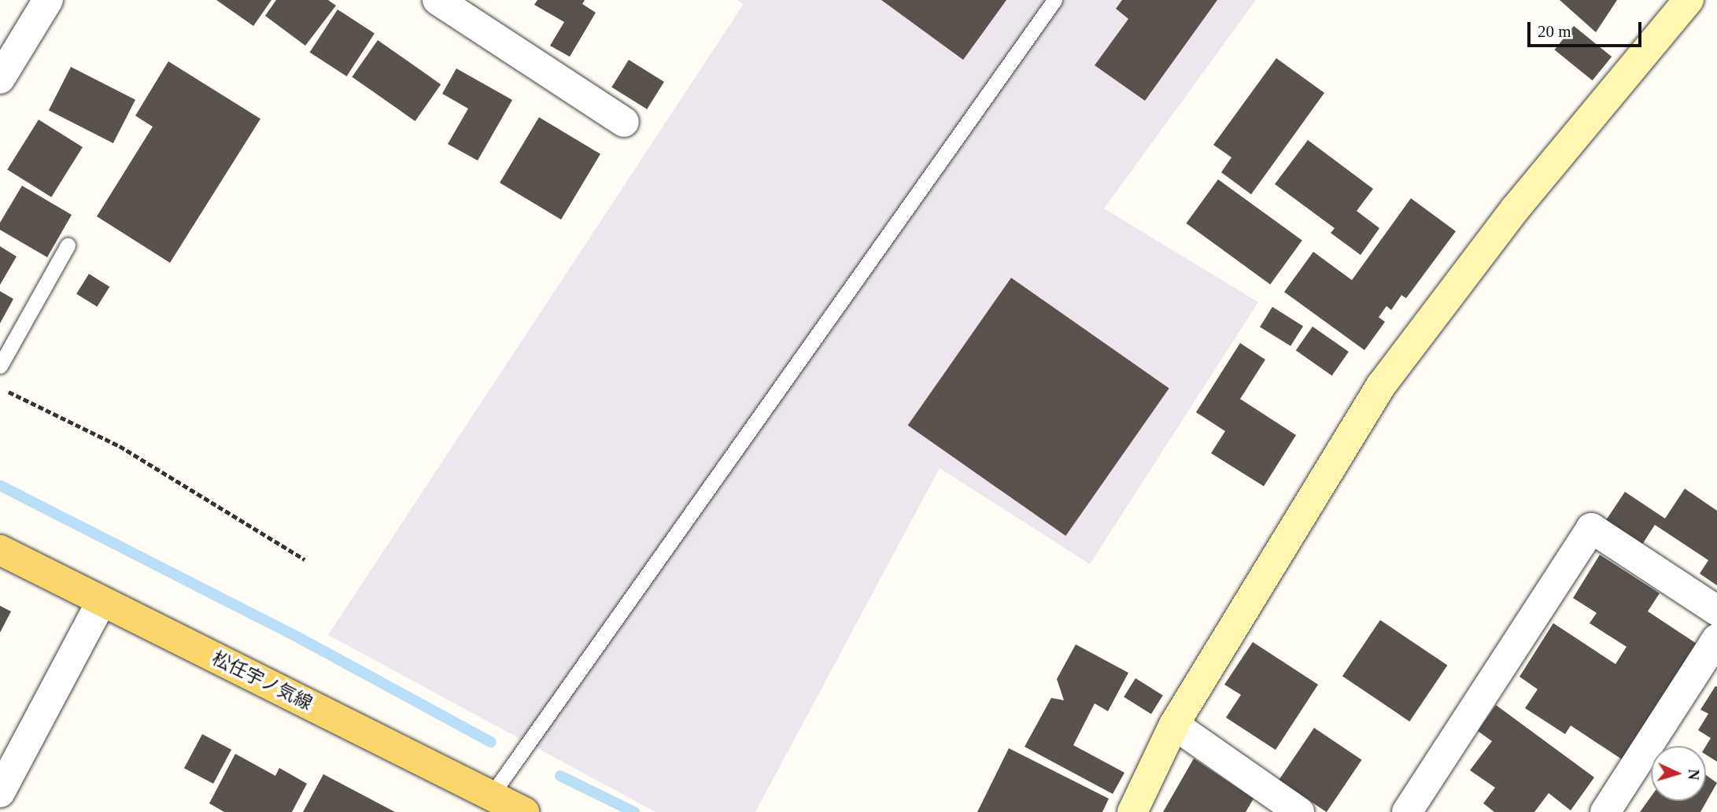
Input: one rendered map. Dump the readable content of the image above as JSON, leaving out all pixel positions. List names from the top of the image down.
{
  "streets": {
    "main road": ["松任宇ノ気線"]
  },
  "scale_bar": "20 m",
  "north": "right"
}
